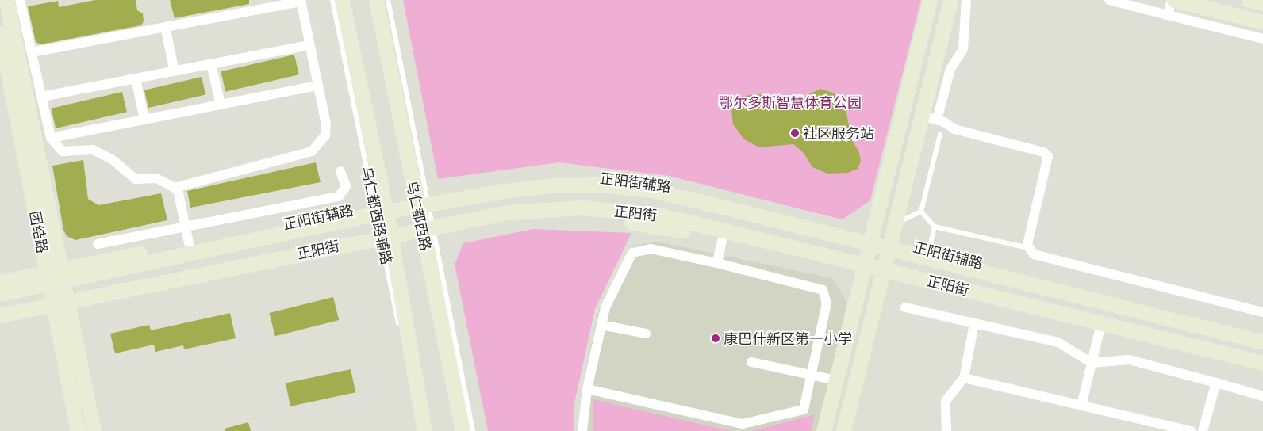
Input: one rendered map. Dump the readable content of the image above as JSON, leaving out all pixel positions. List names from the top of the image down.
{
  "streets": {
    "street": [
      "正阳街辅路",
      "正阳街",
      "乌仁都西路",
      "团结路"
    ],
    "lane": ["乌仁都西路辅路"]
  },
  "crossings": [
    ["正阳街辅路", "乌仁都西路辅路"],
    ["正阳街辅路", "团结路"],
    ["正阳街", "乌仁都西路辅路"],
    ["正阳街", "乌仁都西路"],
    ["正阳街", "团结路"]
  ],
  "parks": ["鄂尔多斯智慧体育公园"],
  "places": ["社区服务站", "康巴什新区第一小学"]
}
